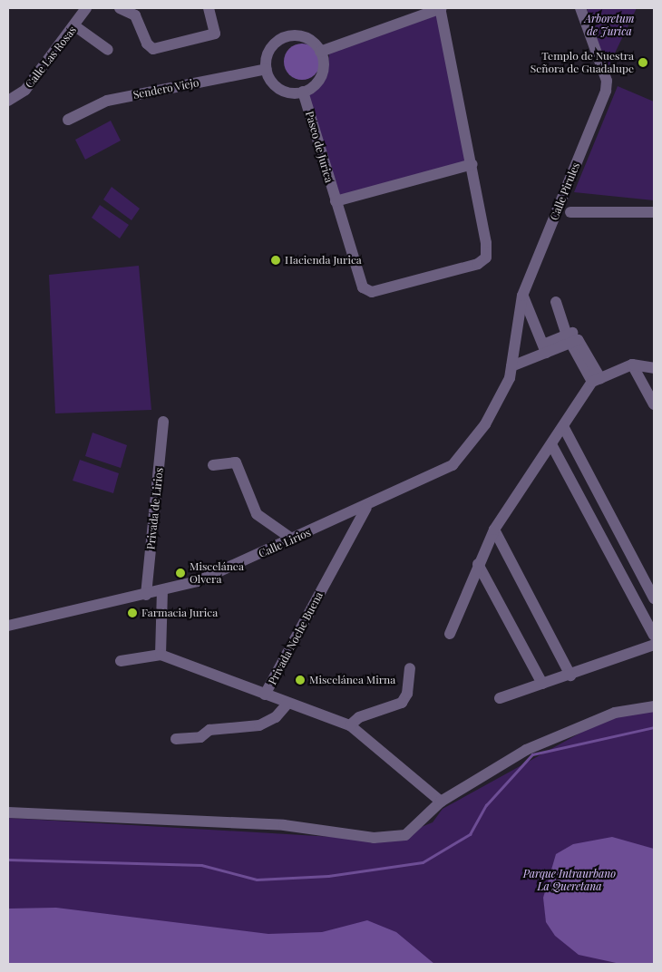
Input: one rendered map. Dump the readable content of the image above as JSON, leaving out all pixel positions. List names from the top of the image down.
{
  "streets": {
    "street": [
      "Calle Las Rosas",
      "Sendero Viejo",
      "Paseo de Jurica",
      "Calle Pirules",
      "Privada de Lirios",
      "Calle Lirios",
      "Privada Noche Buena"
    ]
  },
  "crossings": [
    ["Sendero Viejo", "Paseo de Jurica"],
    ["Calle Pirules", "Calle Lirios"],
    ["Privada de Lirios", "Calle Lirios"],
    ["Calle Lirios", "Privada Noche Buena"]
  ],
  "parks": ["Arboretum de Jurica", "Parque Intraurbano La Queretana"],
  "places": [
    "Templo de Nuestra Señora de Guadalupe",
    "Hacienda Jurica",
    "Miscelánea Olvera",
    "Farmacia Jurica",
    "Miscelánea Mirna"
  ]
}
